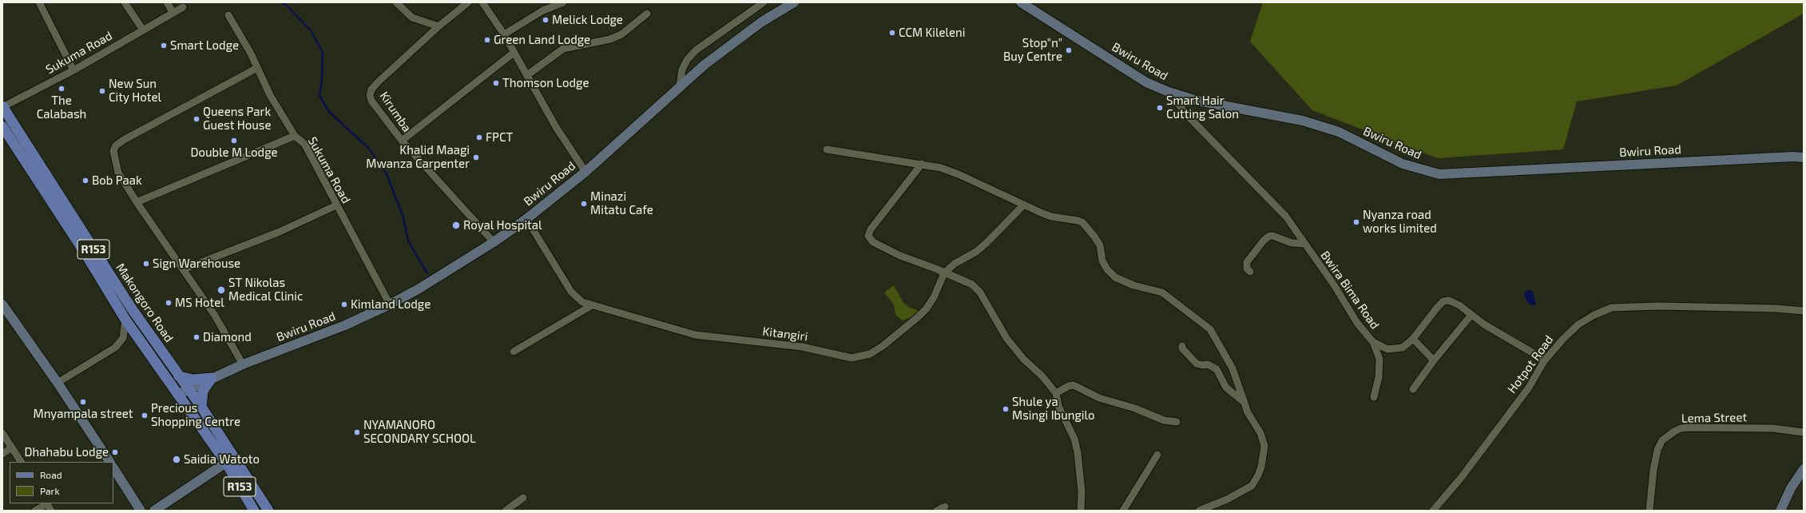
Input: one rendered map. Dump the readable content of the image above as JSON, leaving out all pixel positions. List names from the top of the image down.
{
  "streets": {
    "main road": ["Bwiru Road", "R153", "Makongoro Road"],
    "street": [
      "Sukuma Road",
      "Kirumba",
      "Bwira Bima Road",
      "Kitangiri",
      "Hotpot Road",
      "Lema Street"
    ]
  },
  "crossings": [
    ["Sukuma Road", "Bwiru Road"],
    ["Sukuma Road", "Makongoro Road"],
    ["Bwiru Road", "Kirumba"],
    ["Bwiru Road", "Bwira Bima Road"],
    ["Bwiru Road", "Makongoro Road"],
    ["Bwiru Road", "Kitangiri"],
    ["Bwira Bima Road", "Hotpot Road"]
  ],
  "places": [
    "Melick Lodge",
    "CCM Kileleni",
    "Green Land Lodge",
    "Smart Lodge",
    "Stop\"n\" Buy Centre",
    "Thomson Lodge",
    "The Calabash",
    "New Sun City Hotel",
    "Smart Hair Cutting Salon",
    "Queens Park Guest House",
    "FPCT",
    "Double M Lodge",
    "Khalid Maagi Mwanza Carpenter",
    "Bob Paak",
    "Minazi Mitatu Cafe",
    "Nyanza road works limited",
    "Royal Hospital",
    "Sign Warehouse",
    "ST Nikolas Medical Clinic",
    "MS Hotel",
    "Kimland Lodge",
    "Diamond",
    "Mnyampala street",
    "Shule ya Msingi Ibungilo",
    "Precious Shopping Centre",
    "NYAMANORO SECONDARY SCHOOL",
    "Dhahabu Lodge",
    "Saidia Watoto"
  ],
  "legend": ["Road", "Park"]
}
